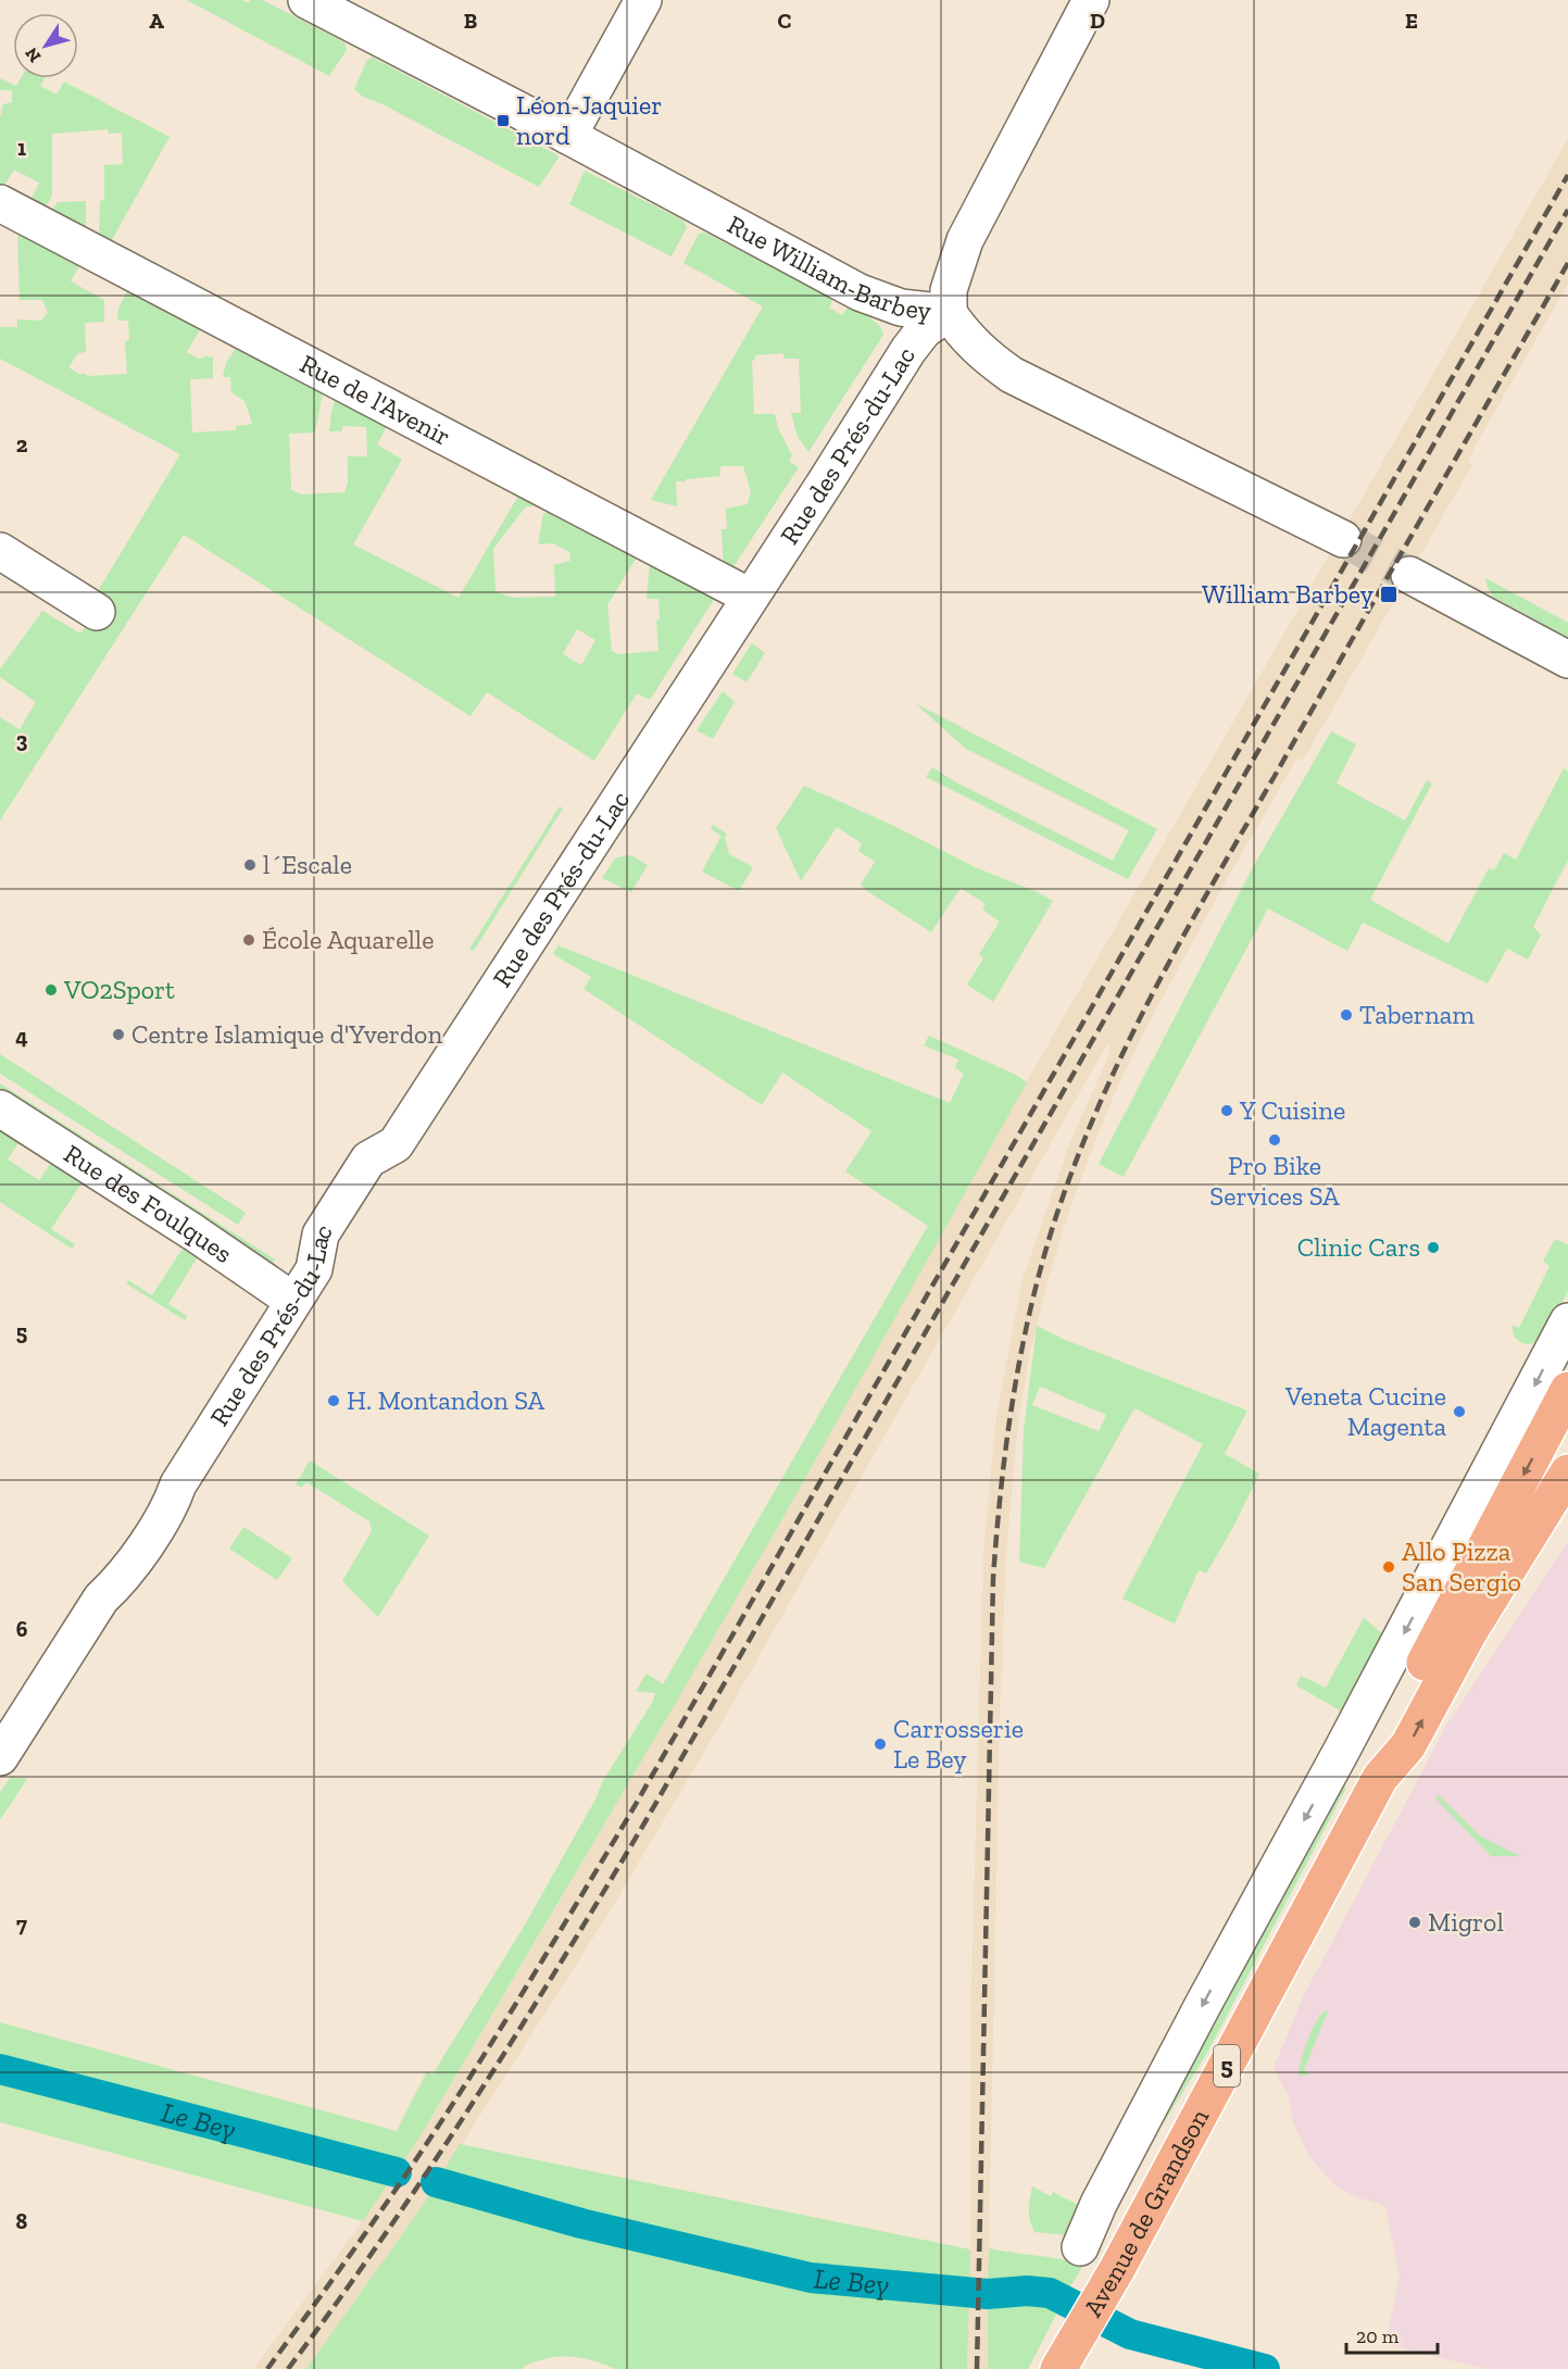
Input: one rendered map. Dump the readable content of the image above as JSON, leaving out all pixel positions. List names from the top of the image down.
{
  "streets": {
    "main road": ["5", "Avenue de Grandson"],
    "street": [
      "Rue William-Barbey",
      "Rue de l'Avenir",
      "Rue des Prés-du-Lac",
      "Rue des Foulques"
    ]
  },
  "crossings": [
    ["Rue William-Barbey", "Rue des Prés-du-Lac"],
    ["Rue de l'Avenir", "Rue des Prés-du-Lac"],
    ["Rue des Prés-du-Lac", "Rue des Foulques"]
  ],
  "water": ["Le Bey"],
  "places": {
    "transit": ["Léon-Jaquier nord", "William Barbey"],
    "other": [
      "l´Escale",
      "École Aquarelle",
      "VO2Sport",
      "Tabernam",
      "Centre Islamique d'Yverdon",
      "Y Cuisine",
      "Pro Bike Services SA",
      "Clinic Cars",
      "H. Montandon SA",
      "Veneta Cucine Magenta",
      "Allo Pizza San Sergio",
      "Carrosserie Le Bey",
      "Migrol"
    ]
  },
  "scale_bar": "20 m",
  "north": "bottom left",
  "grid": {
    "columns": [
      "A",
      "B",
      "C",
      "D",
      "E"
    ],
    "rows": [
      "1",
      "2",
      "3",
      "4",
      "5",
      "6",
      "7",
      "8"
    ]
  }
}
